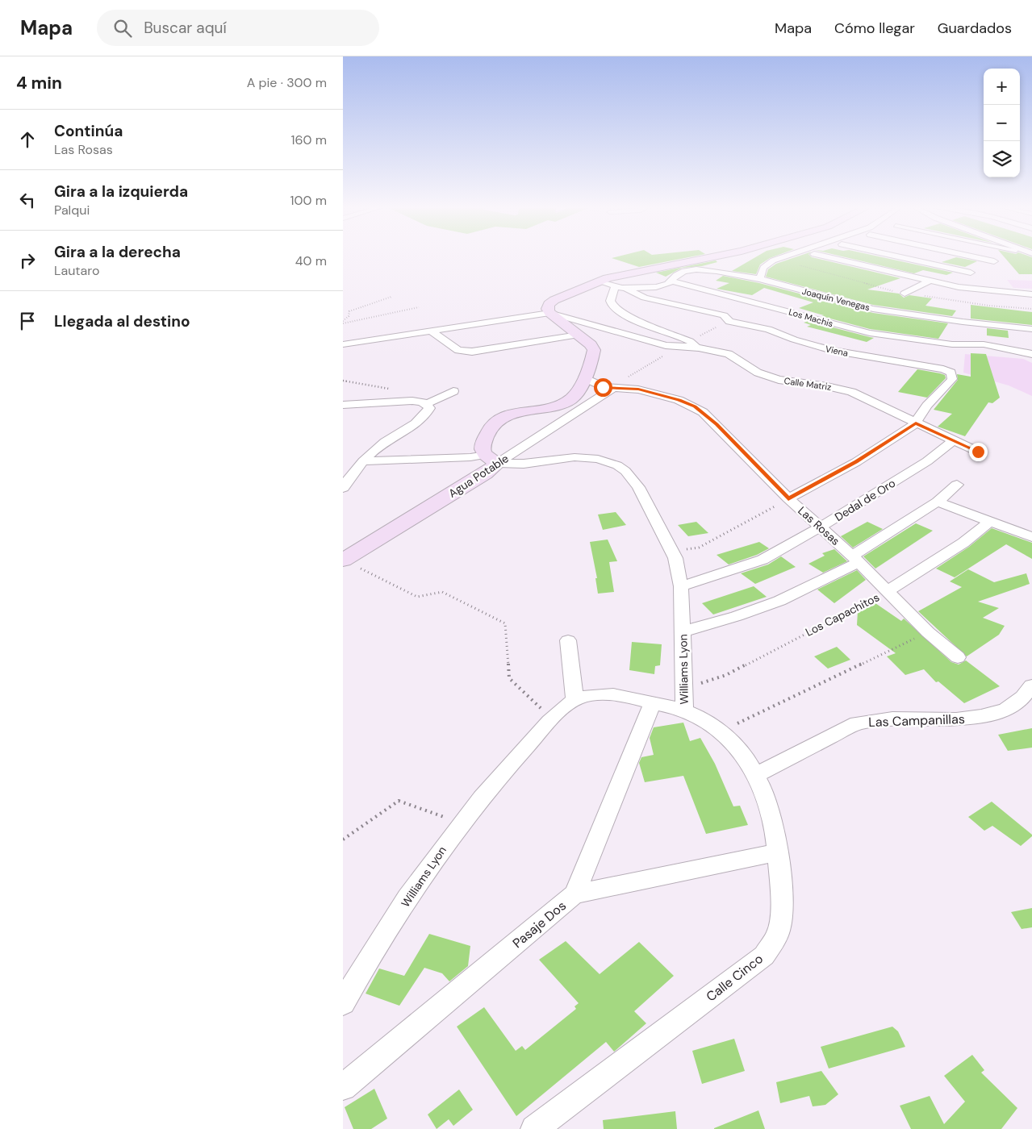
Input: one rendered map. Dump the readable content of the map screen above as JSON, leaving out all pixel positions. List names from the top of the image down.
{
  "streets": {
    "main road": ["Agua Potable"],
    "street": [
      "Joaquín Venegas",
      "Los Machis",
      "Viena",
      "Calle Matriz",
      "Dedal de Oro",
      "Las Rosas",
      "Los Capachitos",
      "Williams Lyon",
      "Las Campanillas",
      "Pasaje Dos",
      "Calle Cinco"
    ]
  },
  "crossings": [
    ["Joaquín Venegas", "Los Machis"],
    ["Viena", "Calle Matriz"],
    ["Calle Matriz", "Dedal de Oro"],
    ["Agua Potable", "Las Rosas"],
    ["Agua Potable", "Williams Lyon"],
    ["Dedal de Oro", "Las Rosas"],
    ["Dedal de Oro", "Williams Lyon"],
    ["Las Rosas", "Los Capachitos"],
    ["Los Capachitos", "Williams Lyon"],
    ["Williams Lyon", "Calle Cinco"],
    ["Las Campanillas", "Calle Cinco"],
    ["Pasaje Dos", "Calle Cinco"]
  ],
  "page": {
    "header": "Mapa",
    "search": "Buscar aquí",
    "nav": ["Mapa", "Cómo llegar", "Guardados"],
    "heading": ["4 min", "A pie · 300 m"],
    "map_buttons": ["+", "−"],
    "list": [
      ["Continúa", "Las Rosas", "160 m"],
      ["Gira a la izquierda", "Palqui", "100 m"],
      ["Gira a la derecha", "Lautaro", "40 m"],
      "Llegada al destino"
    ]
  }
}
